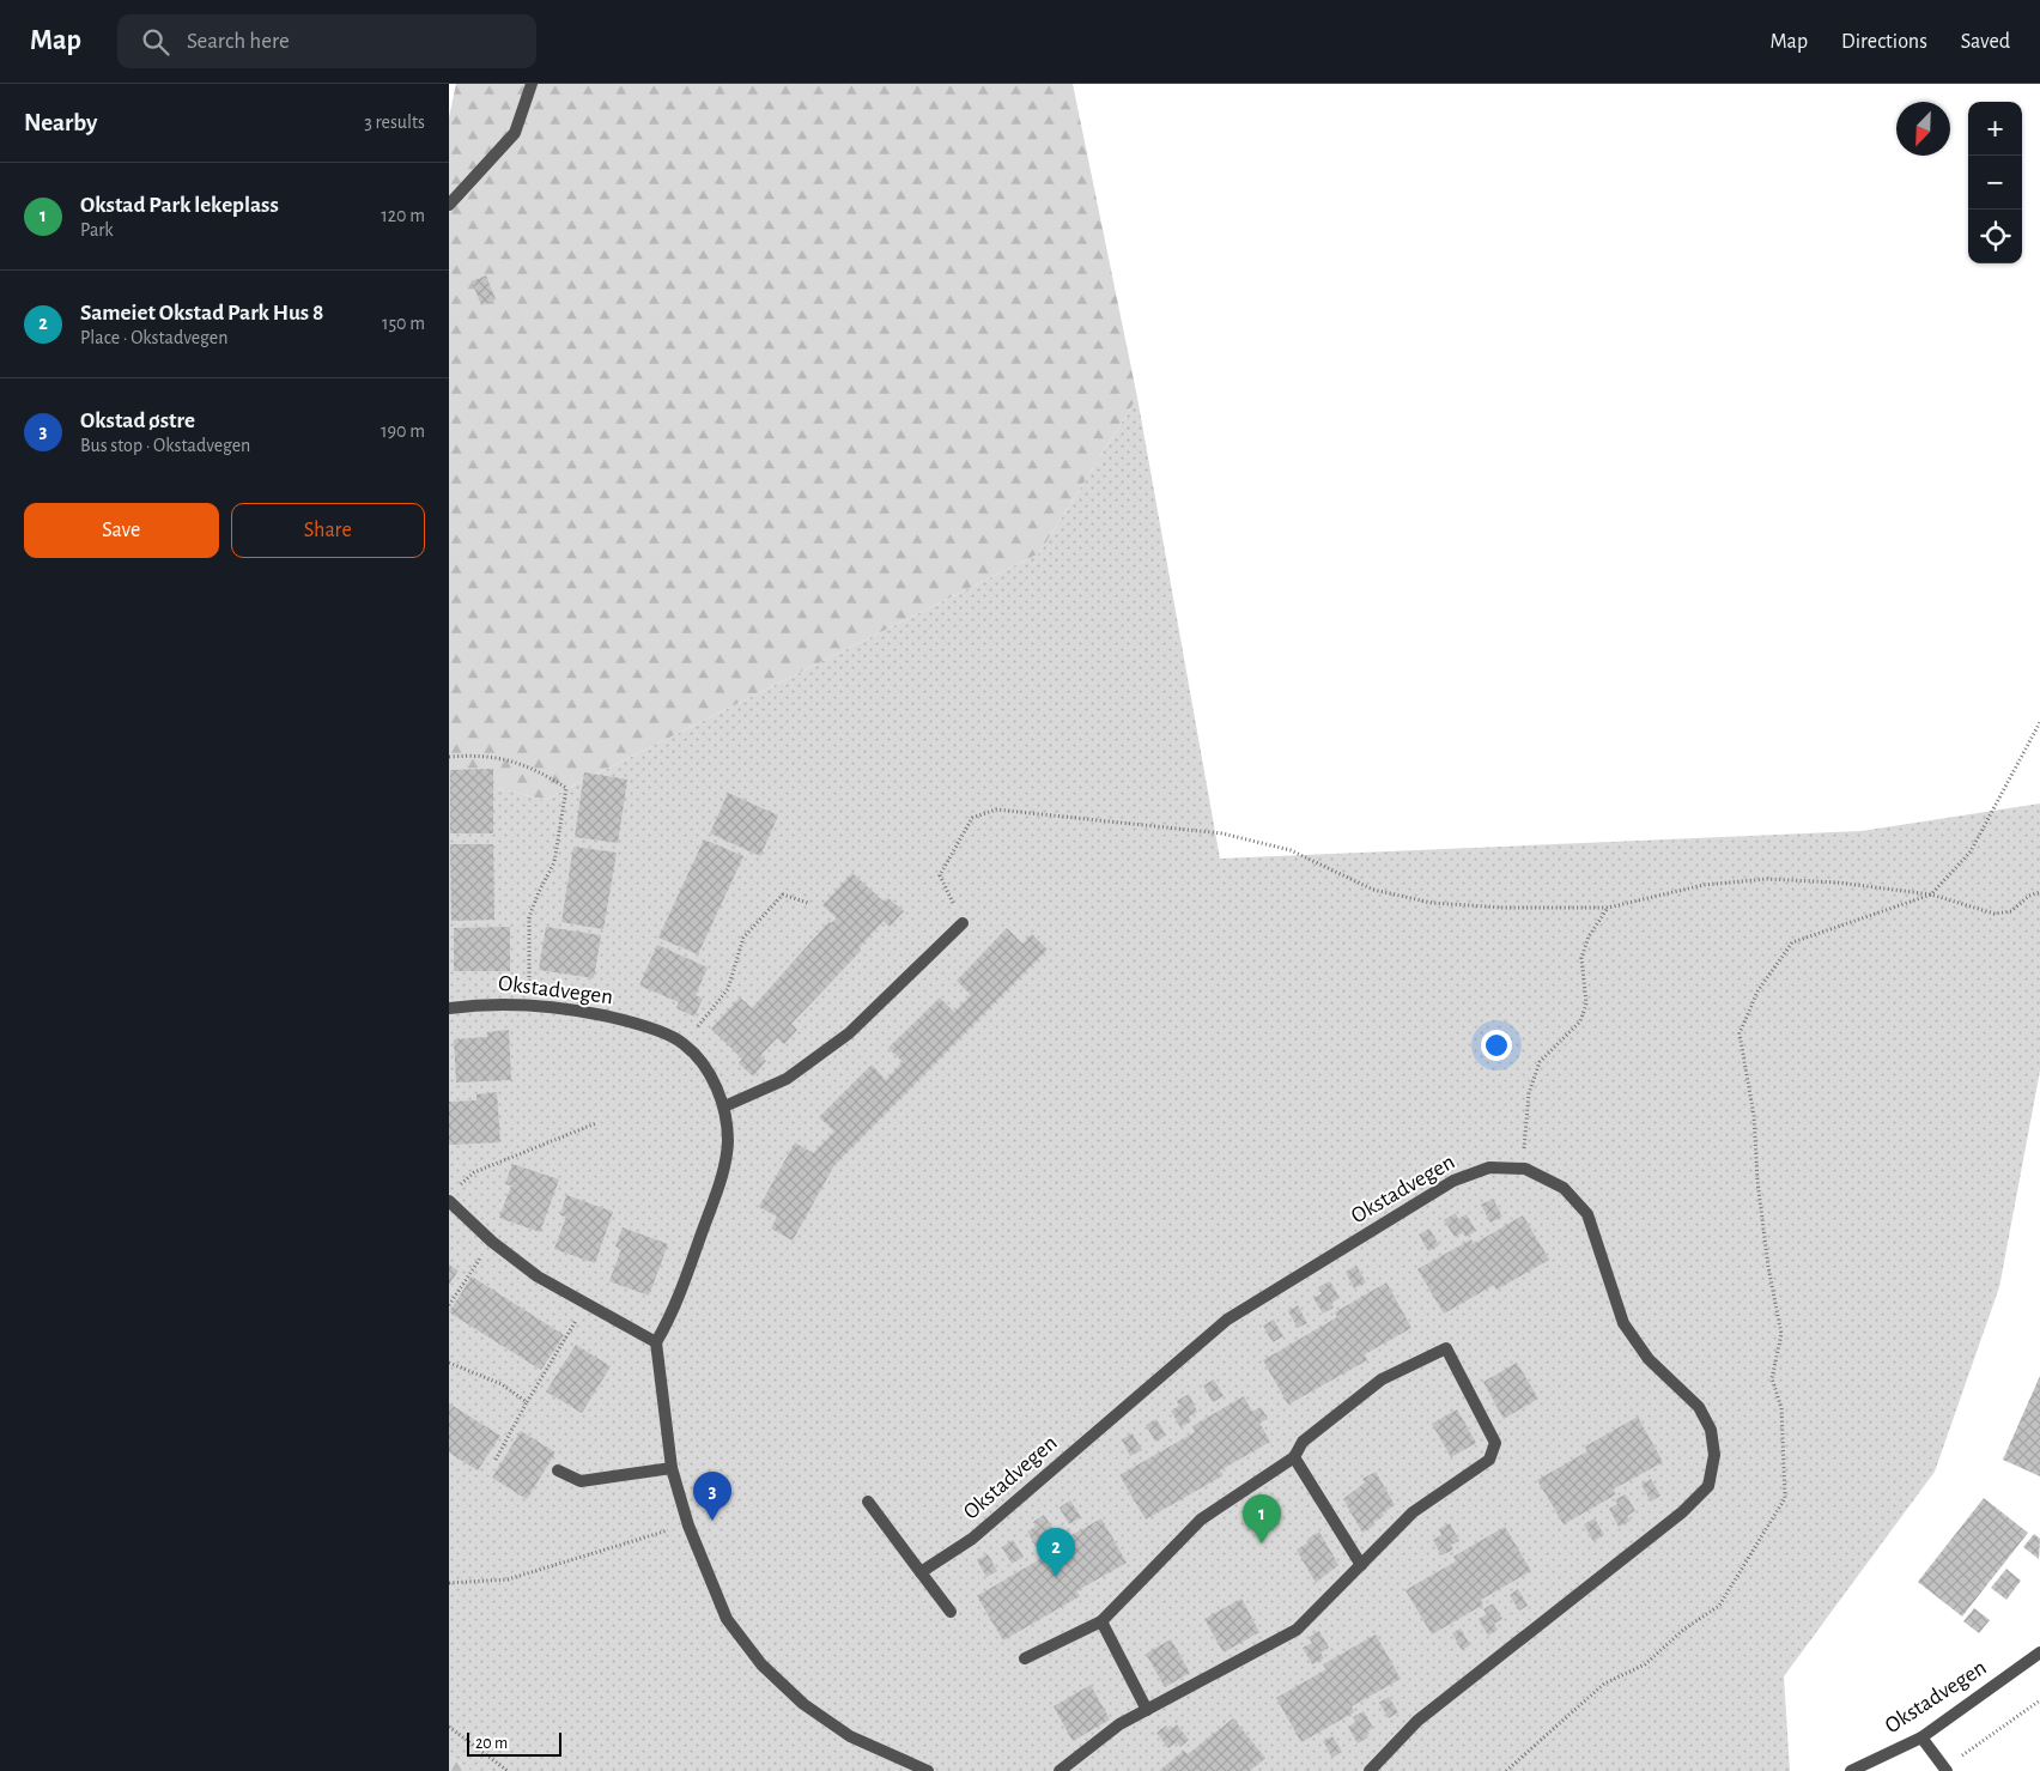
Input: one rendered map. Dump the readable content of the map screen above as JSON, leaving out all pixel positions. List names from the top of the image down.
{
  "streets": {
    "street": ["Okstadvegen"]
  },
  "scale_bar": "20 m",
  "north": "bottom left",
  "page": {
    "header": "Map",
    "search": "Search here",
    "nav": ["Map", "Directions", "Saved"],
    "heading": ["Nearby", "3 results"],
    "map_buttons": ["+", "−"],
    "list": [
      {
        "mark": "1",
        "name": "Okstad Park lekeplass",
        "note": "Park",
        "value": "120 m"
      },
      {
        "mark": "2",
        "name": "Sameiet Okstad Park Hus 8",
        "note": "Place · Okstadvegen",
        "value": "150 m"
      },
      {
        "mark": "3",
        "name": "Okstad østre",
        "note": "Bus stop · Okstadvegen",
        "value": "190 m"
      }
    ],
    "buttons": ["Save", "Share"],
    "pins": ["3", "1", "2"],
    "scale": "20 m"
  }
}
